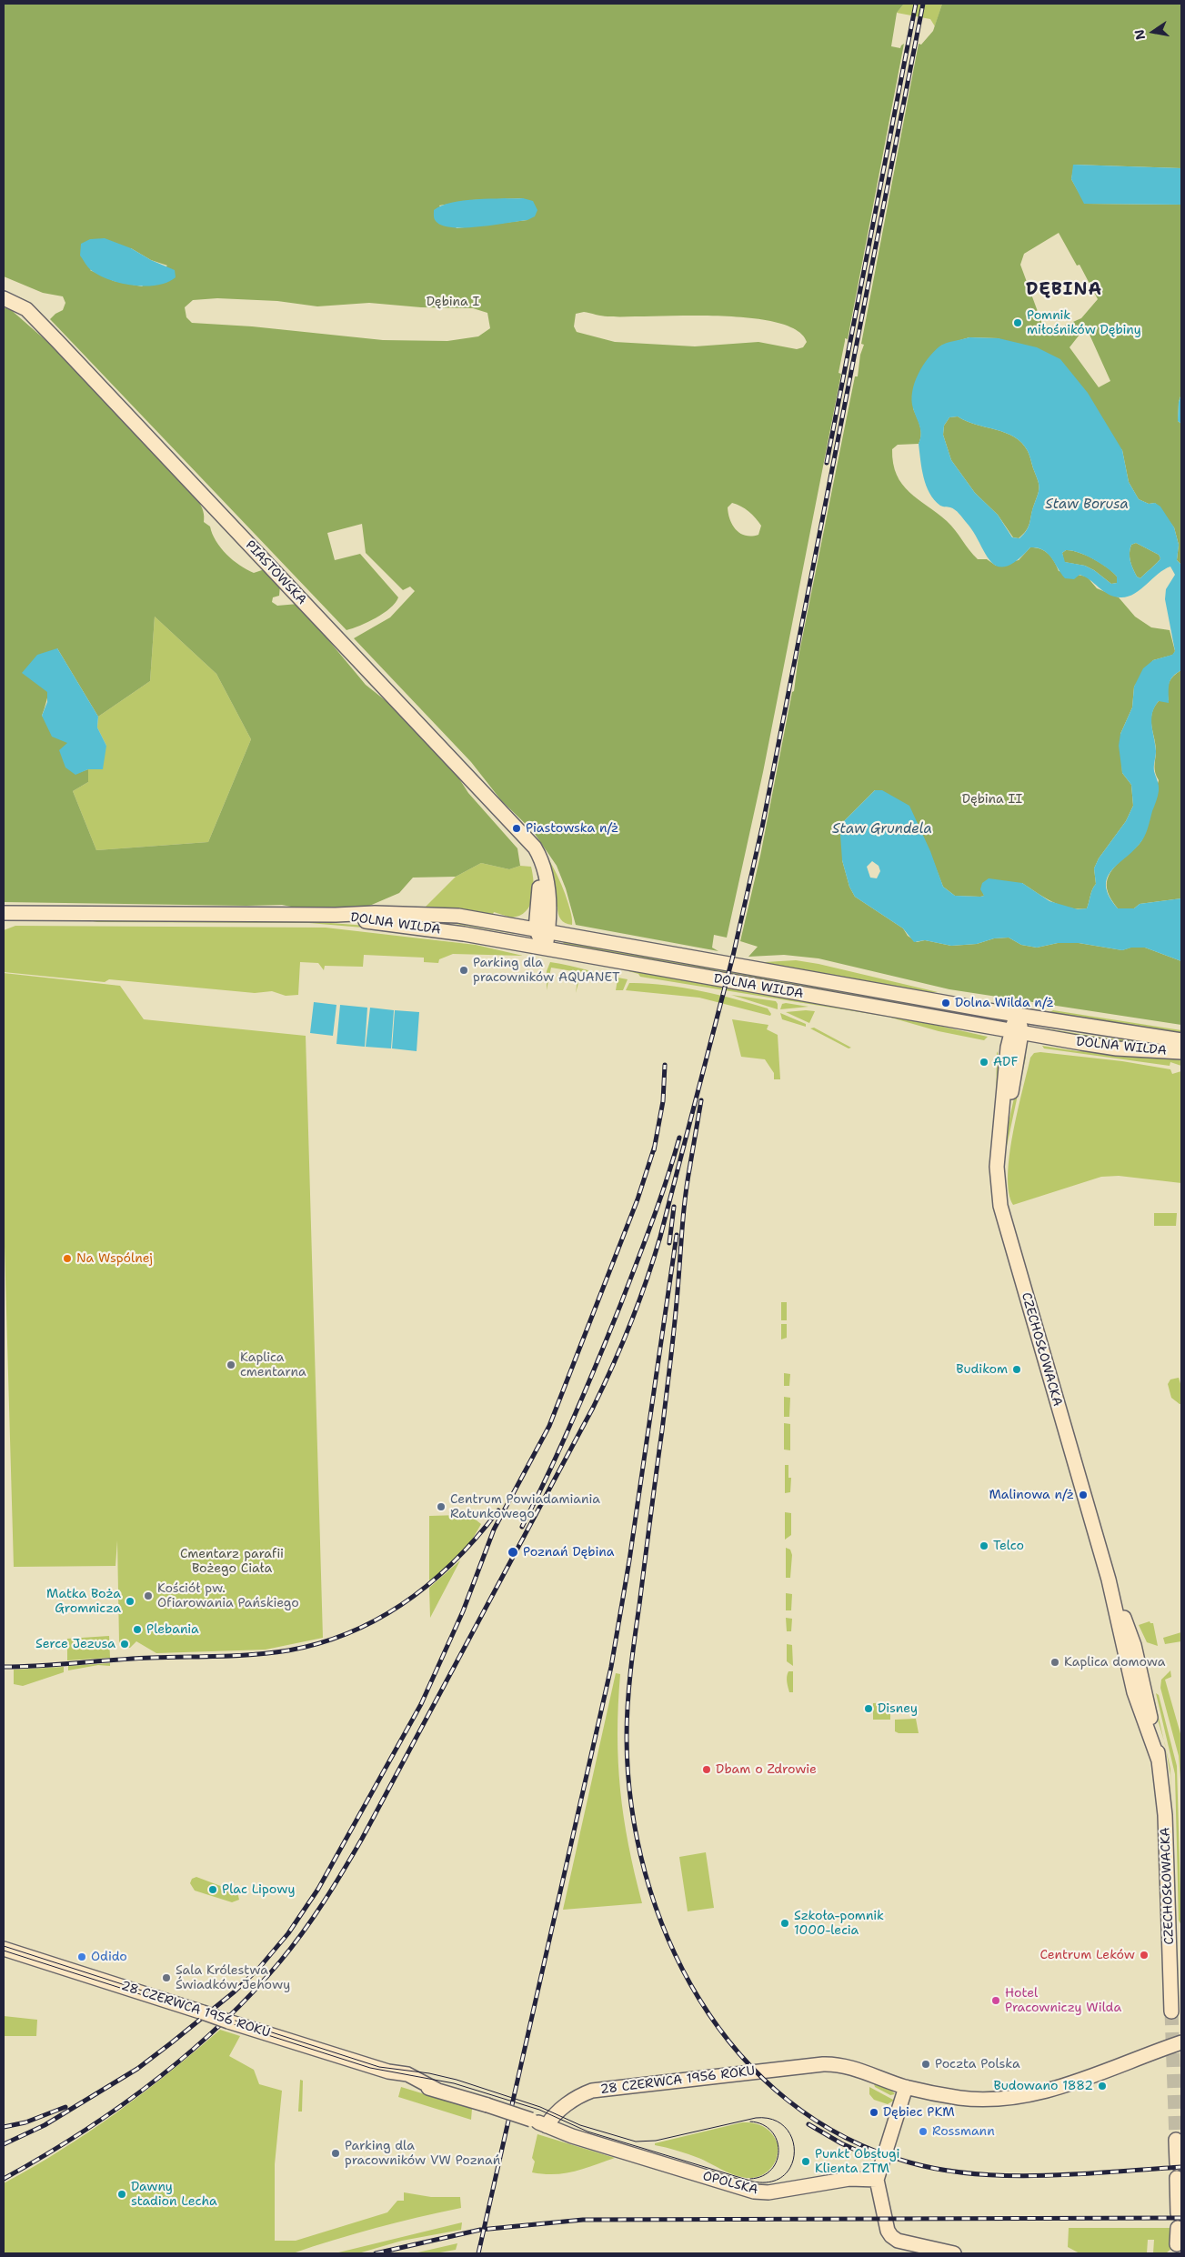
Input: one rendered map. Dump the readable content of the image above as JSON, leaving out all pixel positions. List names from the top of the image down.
{
  "streets": {
    "street": [
      "PIASTOWSKA",
      "DOLNA WILDA",
      "CZECHOSŁOWACKA",
      "28 CZERWCA 1956 ROKU",
      "OPOLSKA"
    ]
  },
  "crossings": [
    ["PIASTOWSKA", "DOLNA WILDA"],
    ["DOLNA WILDA", "CZECHOSŁOWACKA"],
    ["28 CZERWCA 1956 ROKU", "OPOLSKA"]
  ],
  "districts": ["DĘBINA"],
  "water": ["Staw Borusa", "Staw Grundela"],
  "parks": ["Dębina I", "Dębina II", "Cmentarz parafii Bożego Ciała"],
  "places": [
    "Pomnik miłośników Dębiny",
    "Piastowska n/ż",
    "Parking dla pracowników AQUANET",
    "Dolna Wilda n/ż",
    "ADF",
    "Na Wspólnej",
    "Kaplica cmentarna",
    "Budikom",
    "Malinowa n/ż",
    "Centrum Powiadamiania Ratunkowego",
    "Telco",
    "Poznań Dębina",
    "Kościół pw. Ofiarowania Pańskiego",
    "Matka Boża Gromnicza",
    "Plebania",
    "Serce Jezusa",
    "Kaplica domowa",
    "Disney",
    "Dbam o Zdrowie",
    "Plac Lipowy",
    "Szkoła-pomnik 1000-lecia",
    "Centrum Leków",
    "Odido",
    "Sala Królestwa Świadków Jehowy",
    "Hotel Pracowniczy Wilda",
    "Poczta Polska",
    "Budowano 1882",
    "Dębiec PKM",
    "Rossmann",
    "Parking dla pracowników VW Poznań",
    "Punkt Obsługi Klienta ZTM",
    "Dawny stadion Lecha"
  ],
  "north": "left"
}
